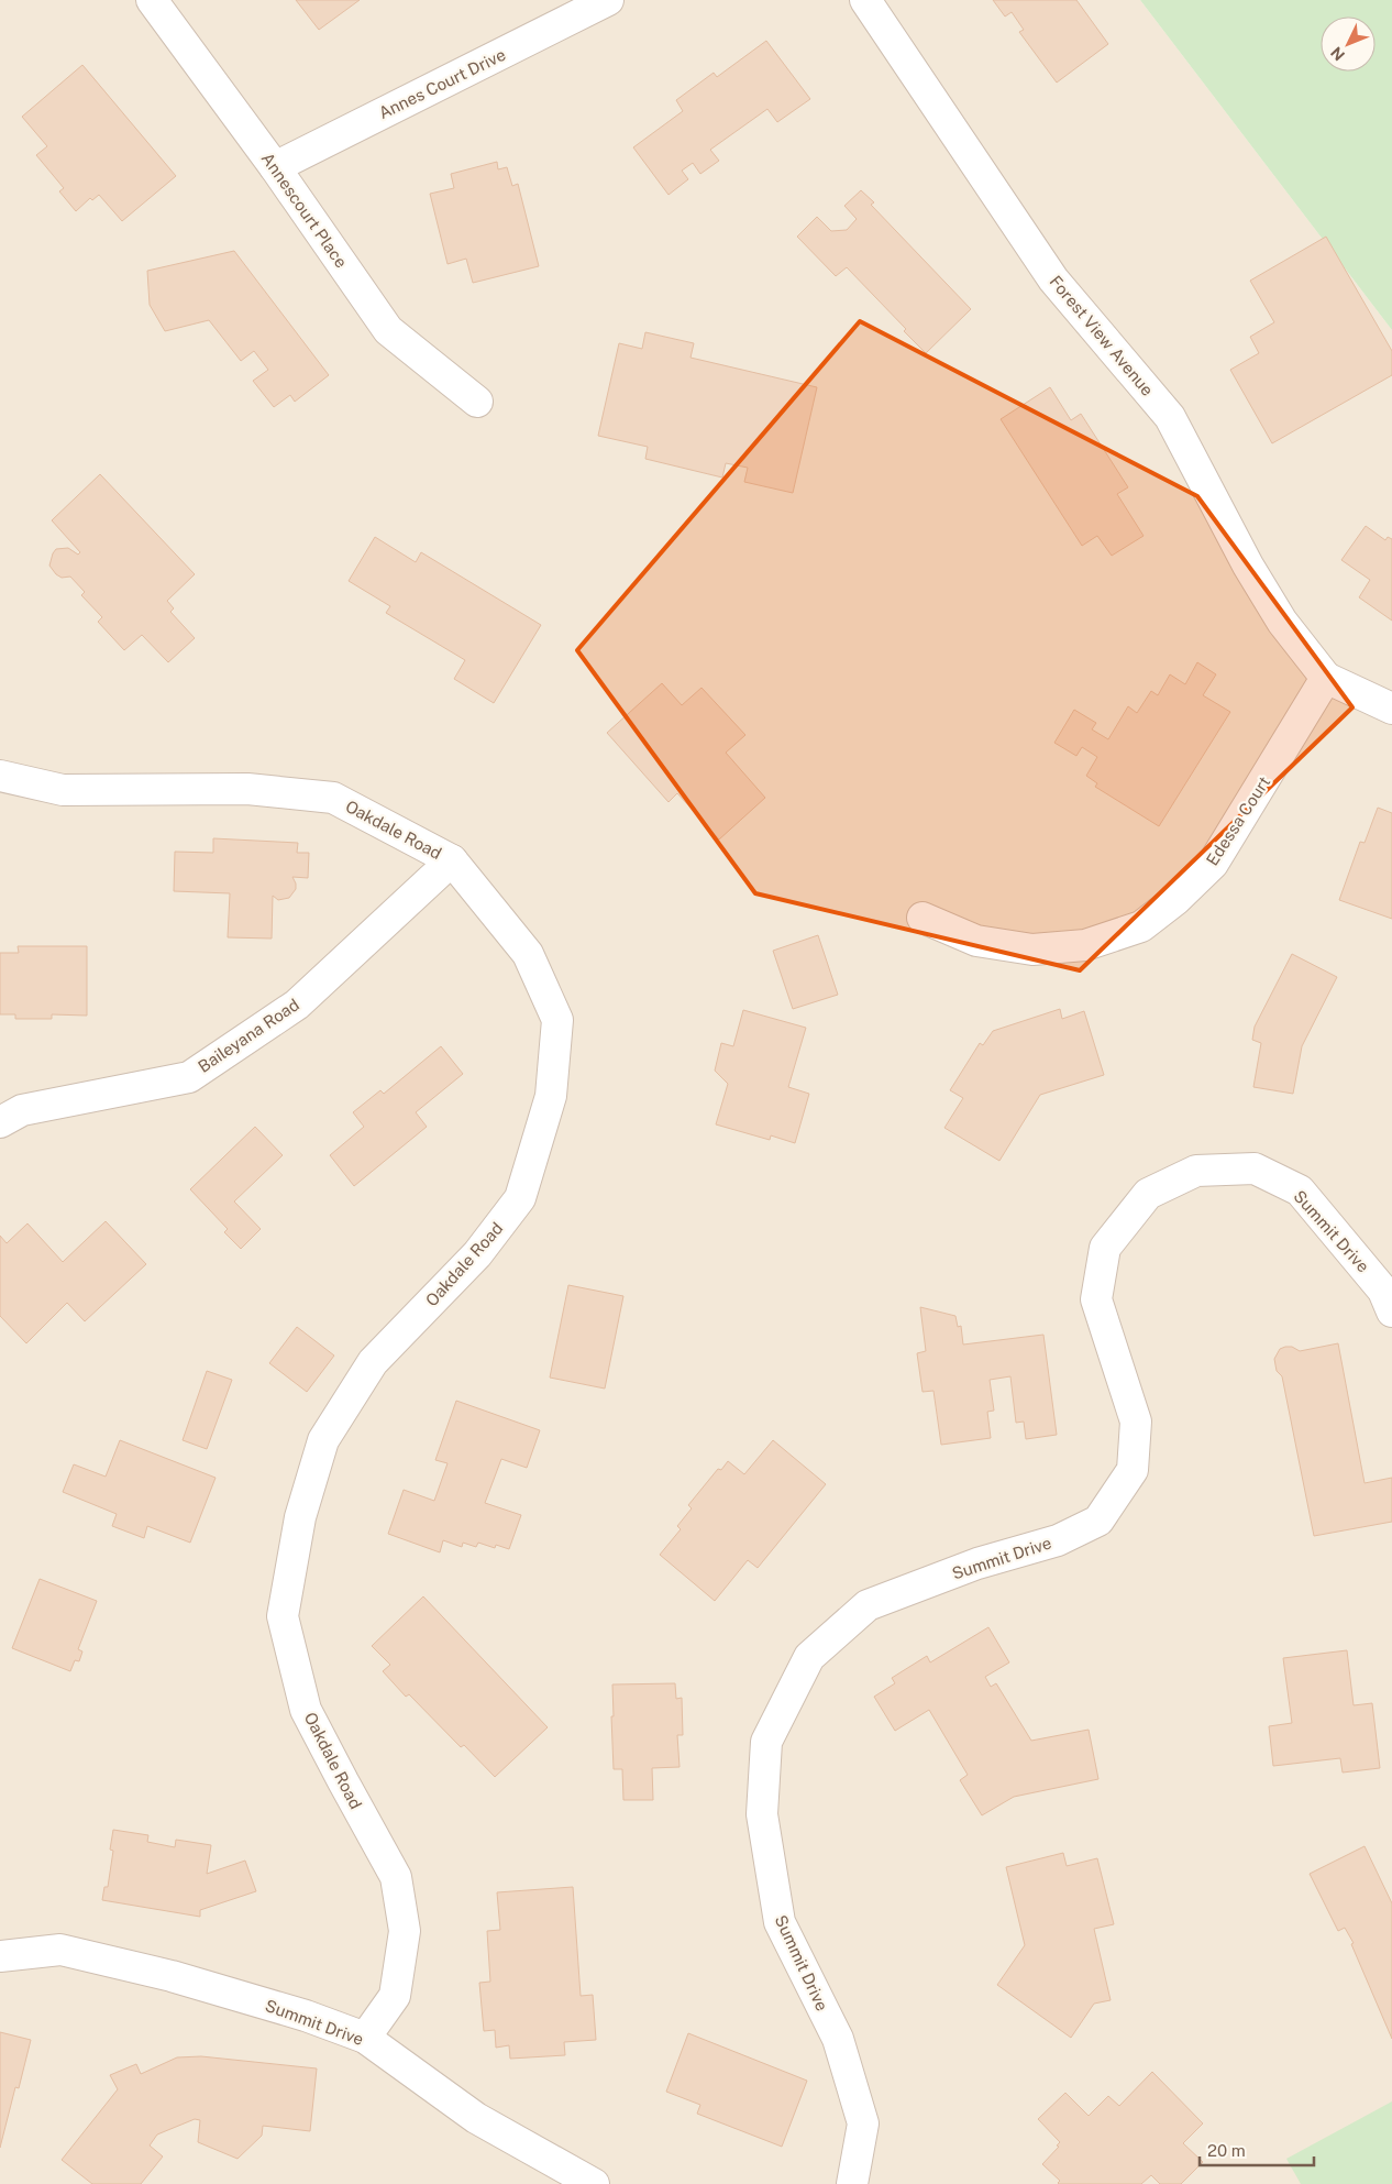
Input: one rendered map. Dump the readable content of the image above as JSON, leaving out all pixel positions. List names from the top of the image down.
{
  "streets": {
    "street": [
      "Annes Court Drive",
      "Annescourt Place",
      "Forest View Avenue",
      "Edessa Court",
      "Oakdale Road",
      "Baileyana Road",
      "Summit Drive"
    ]
  },
  "crossings": [
    ["Annes Court Drive", "Annescourt Place"],
    ["Forest View Avenue", "Edessa Court"],
    ["Oakdale Road", "Baileyana Road"],
    ["Oakdale Road", "Summit Drive"]
  ],
  "scale_bar": "20 m",
  "north": "bottom left"
}
